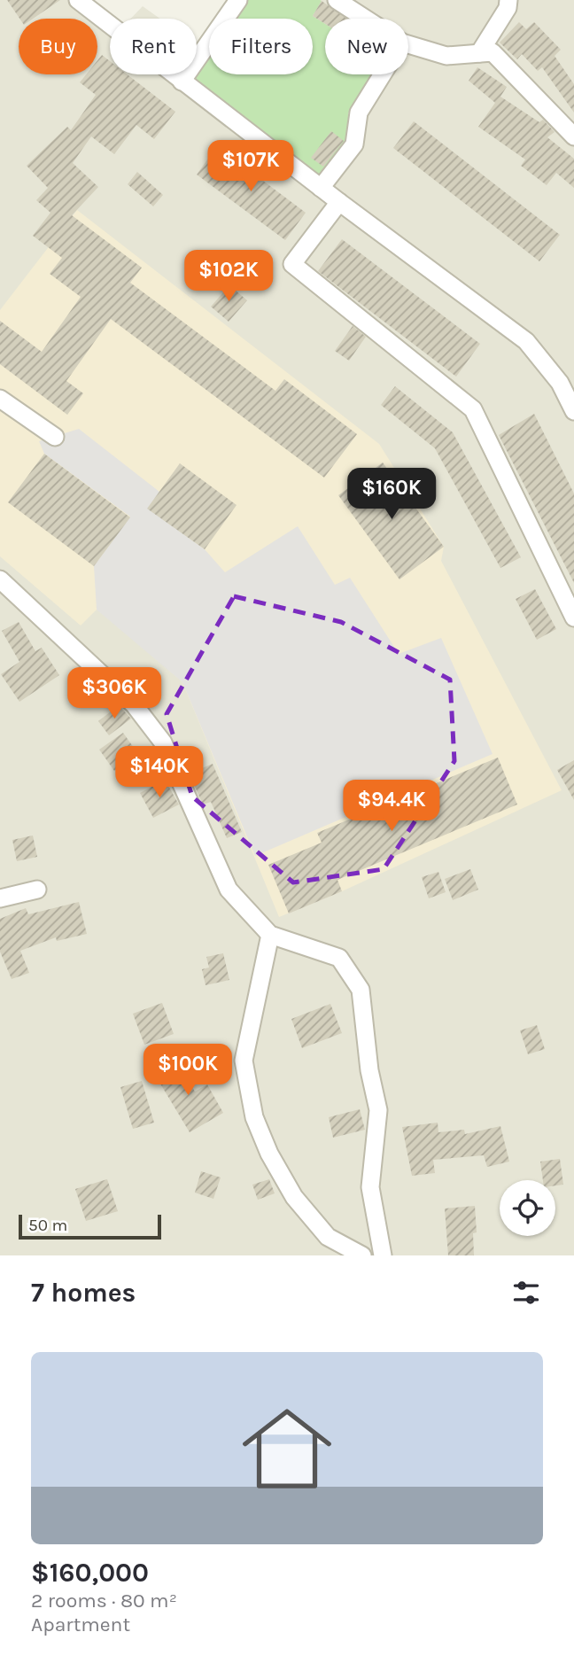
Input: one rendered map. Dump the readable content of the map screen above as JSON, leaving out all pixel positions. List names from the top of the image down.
{
  "scale_bar": "50 m",
  "page": {
    "chip": [
      "Buy",
      "Rent",
      "Filters",
      "New"
    ],
    "price": [
      "$107K",
      "$102K",
      "$160K",
      "$306K",
      "$140K",
      "$94.4K",
      "$100K"
    ],
    "scale": "50 m",
    "heading": "7 homes",
    "list": [
      {
        "name": "$160,000",
        "note": "2 rooms · 80 m² · Apartment"
      }
    ]
  }
}
